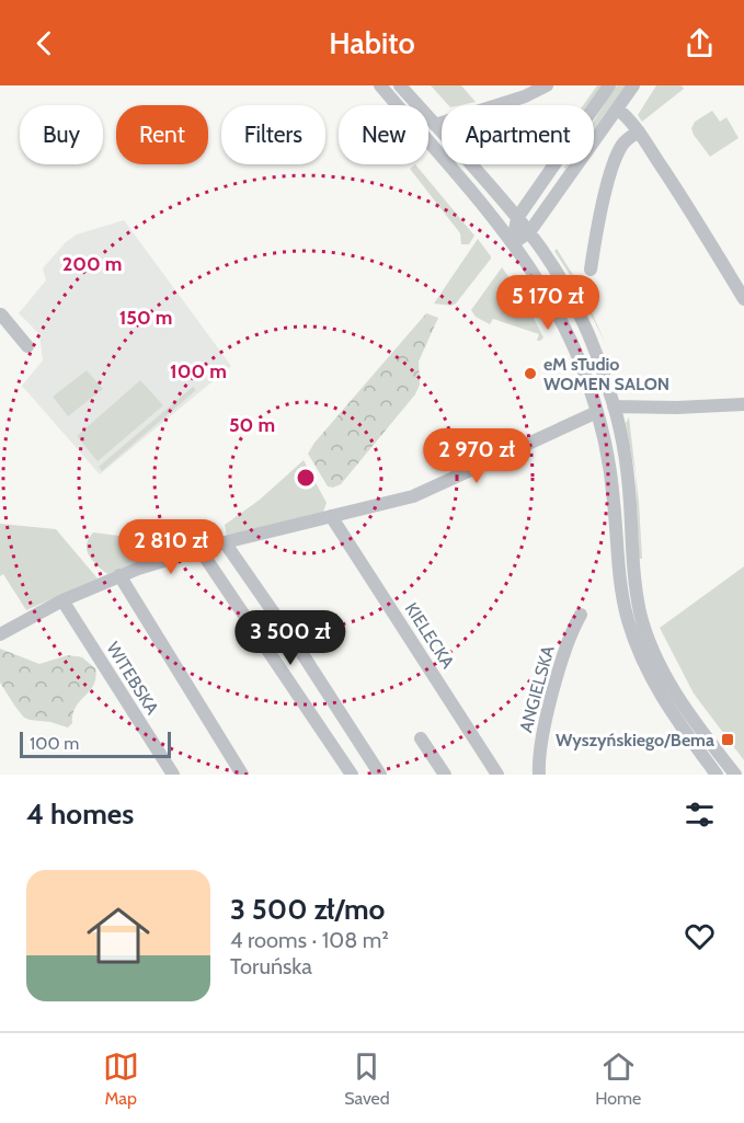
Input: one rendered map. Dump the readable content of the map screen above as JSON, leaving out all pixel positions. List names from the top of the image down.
{
  "streets": {
    "street": ["KIELECKA", "WITEBSKA", "ANGIELSKA"]
  },
  "places": {
    "other": ["eM sTudio WOMEN SALON"],
    "transit": ["Wyszyńskiego/Bema"]
  },
  "scale_bar": "100 m",
  "page": {
    "header": "Habito",
    "chip": [
      "Buy",
      "Rent",
      "Filters",
      "New",
      "Apartment"
    ],
    "price": [
      "5 170 zł",
      "2 970 zł",
      "2 810 zł",
      "3 500 zł"
    ],
    "scale": "100 m",
    "heading": "4 homes",
    "list": [
      {
        "name": "3 500 zł/mo",
        "note": "4 rooms · 108 m² · Toruńska"
      }
    ],
    "tabs": ["Map", "Saved", "Home"]
  },
  "rings": [
    "200 m",
    "150 m",
    "100 m",
    "50 m"
  ]
}
